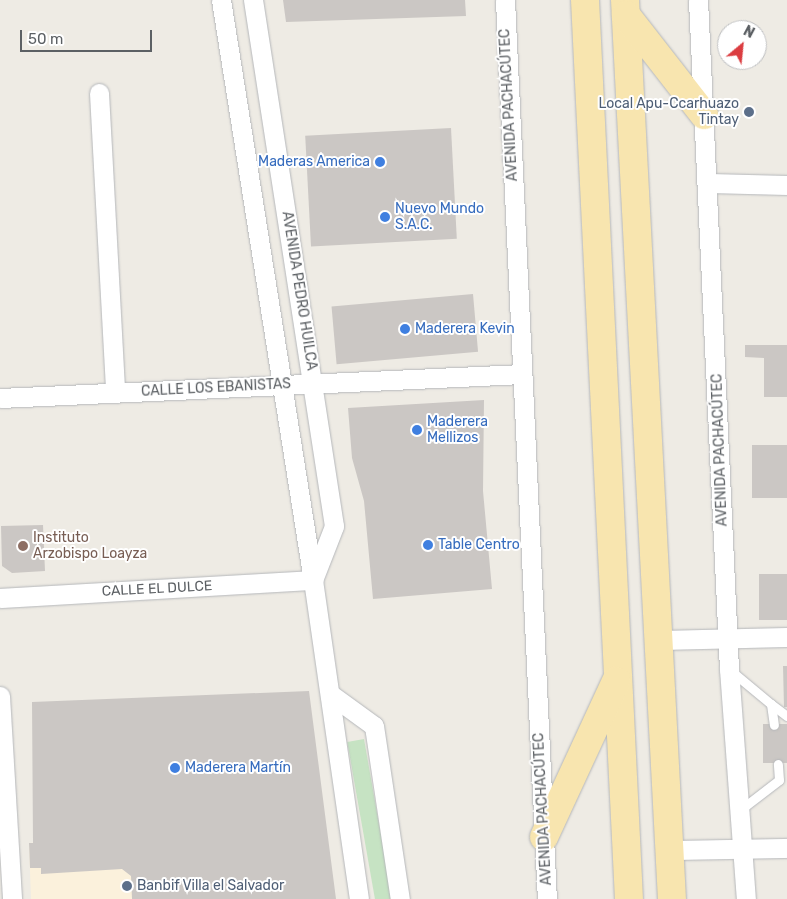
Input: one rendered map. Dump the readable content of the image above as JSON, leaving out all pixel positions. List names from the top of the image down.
{
  "streets": {
    "street": [
      "AVENIDA PACHACÚTEC",
      "AVENIDA PEDRO HUILCA",
      "CALLE LOS EBANISTAS",
      "CALLE EL DULCE"
    ]
  },
  "crossings": [
    ["AVENIDA PACHACÚTEC", "CALLE LOS EBANISTAS"],
    ["AVENIDA PEDRO HUILCA", "CALLE LOS EBANISTAS"],
    ["AVENIDA PEDRO HUILCA", "CALLE EL DULCE"]
  ],
  "places": [
    "Local Apu-Ccarhuazo Tintay",
    "Maderas America",
    "Nuevo Mundo S.A.C.",
    "Maderera Kevin",
    "Maderera Mellizos",
    "Table Centro",
    "Instituto Arzobispo Loayza",
    "Maderera Martín",
    "Banbif Villa el Salvador"
  ],
  "scale_bar": "50 m",
  "north": "top right"
}
